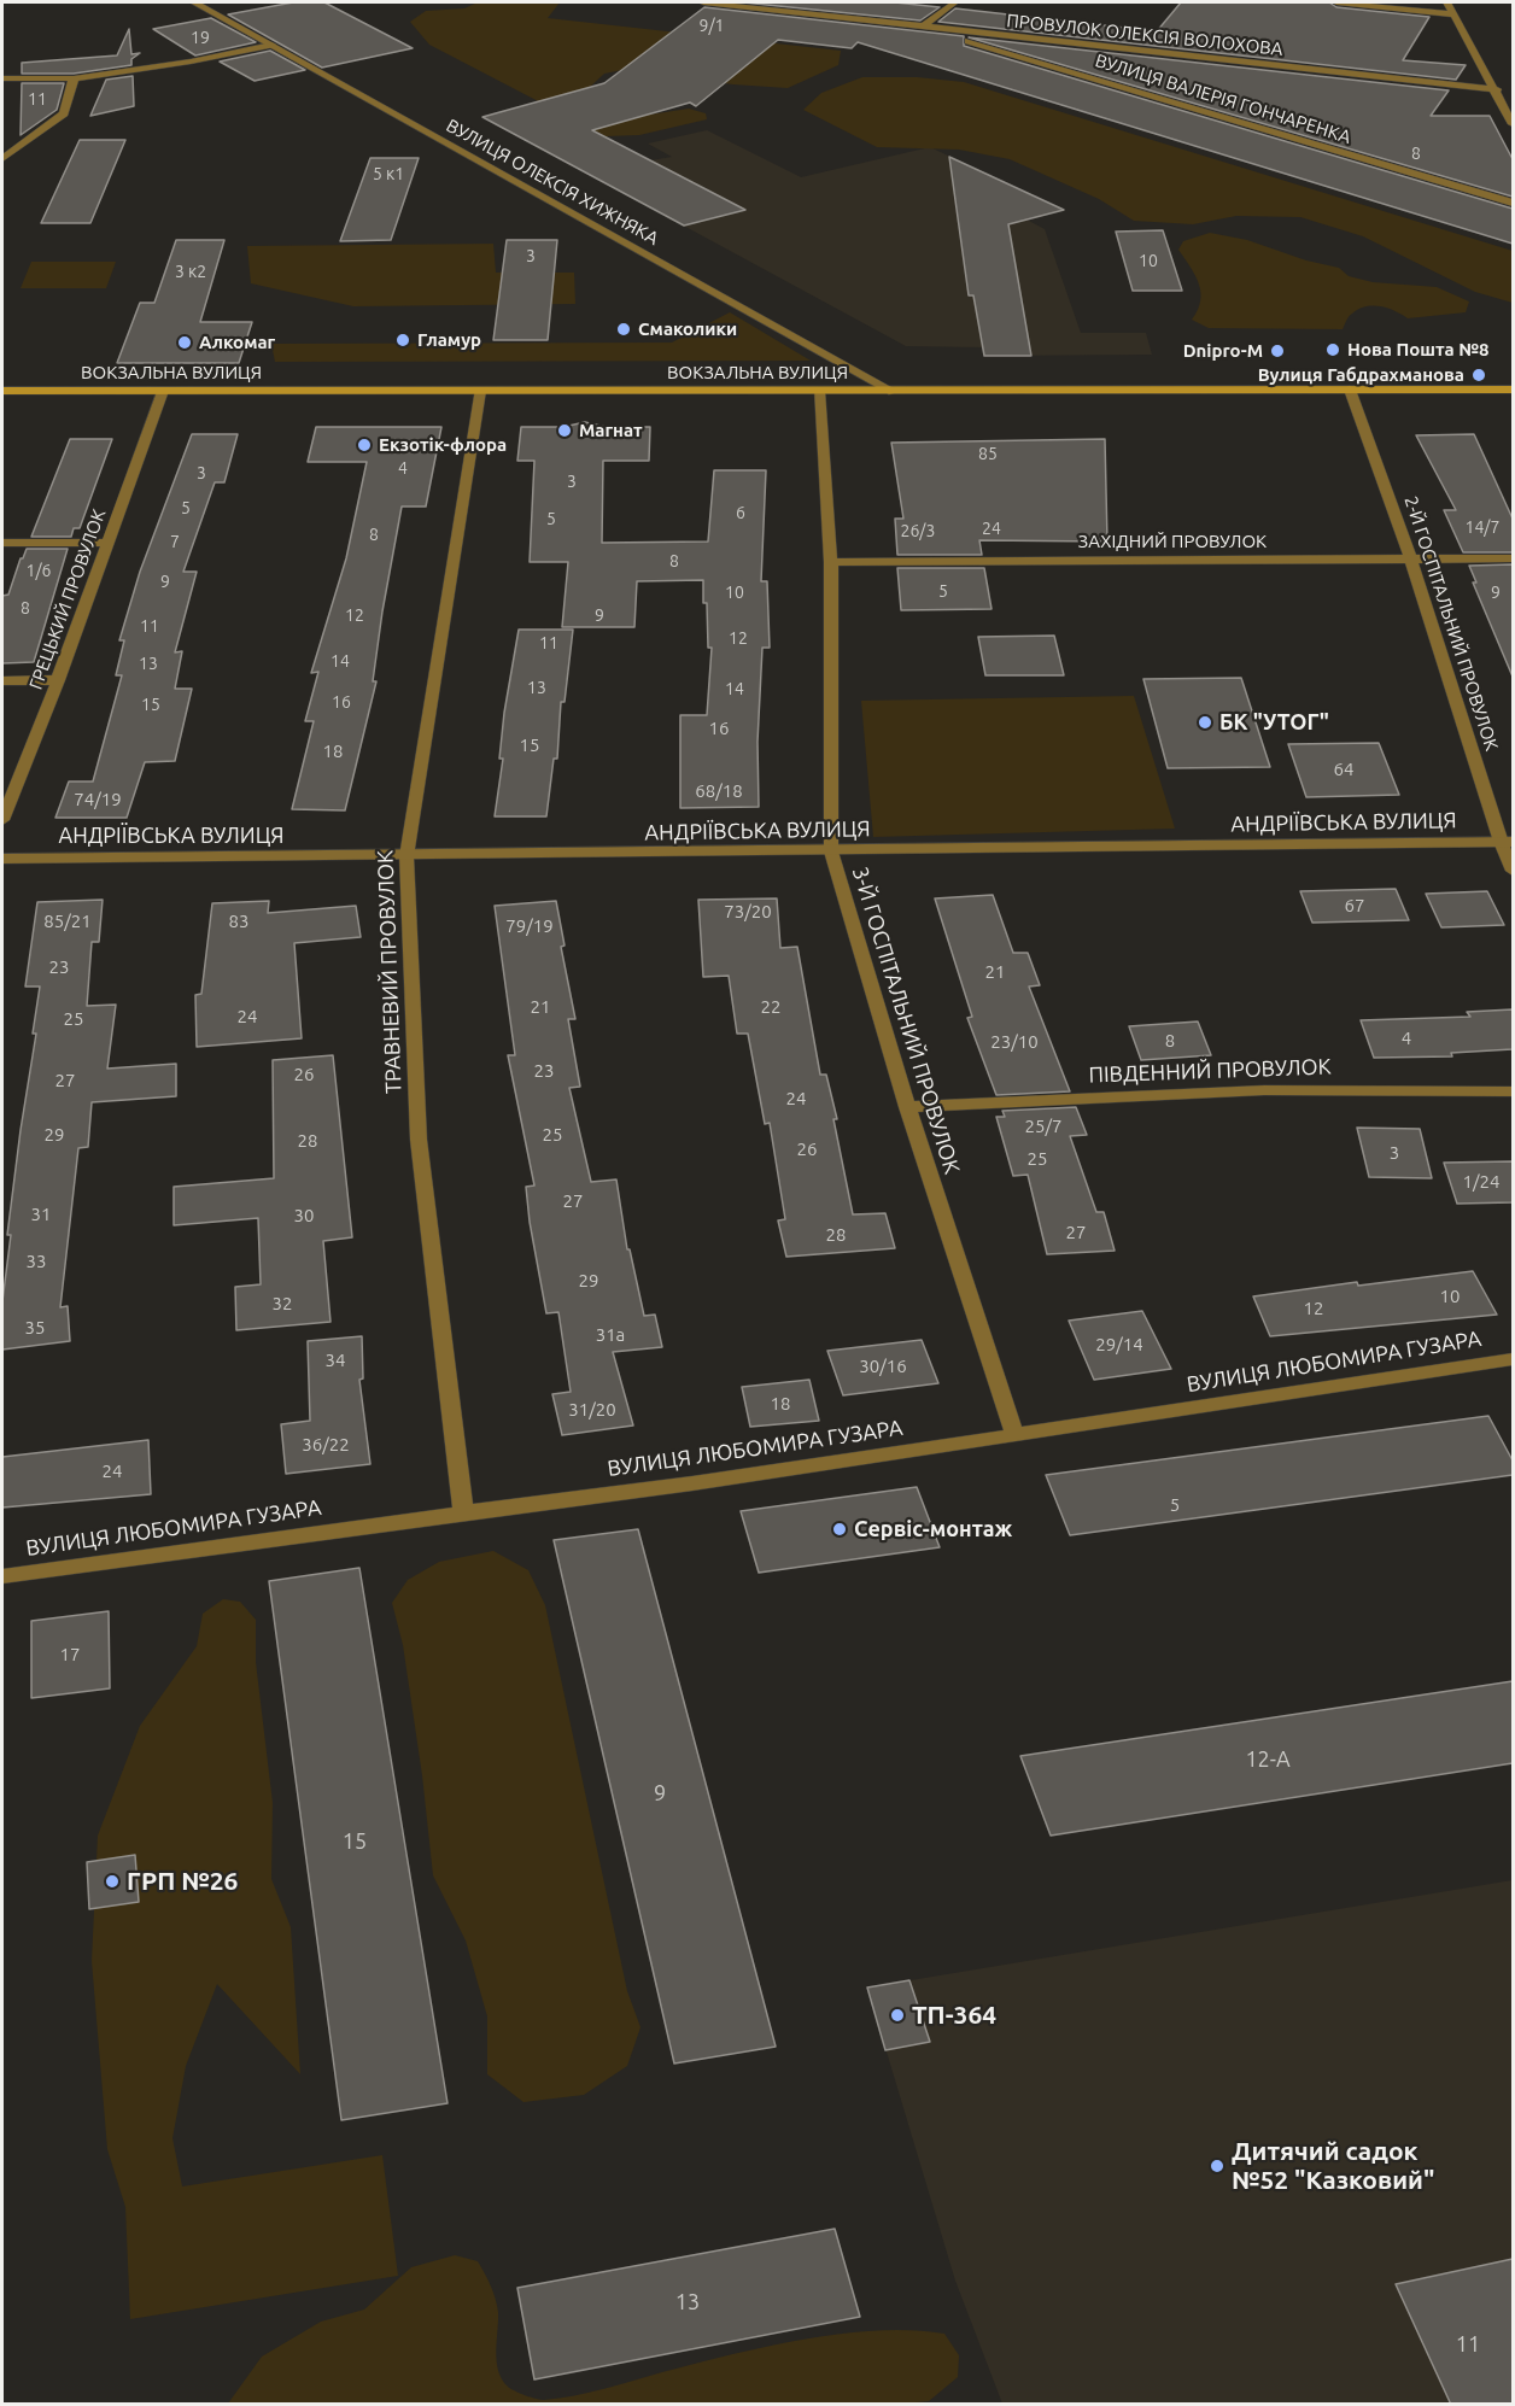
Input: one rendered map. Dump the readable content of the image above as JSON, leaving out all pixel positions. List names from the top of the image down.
{
  "streets": {
    "main road": ["ВОКЗАЛЬНА ВУЛИЦЯ"],
    "street": [
      "ПРОВУЛОК ОЛЕКСІЯ ВОЛОХОВА",
      "ВУЛИЦЯ ВАЛЕРІЯ ГОНЧАРЕНКА",
      "ВУЛИЦЯ ОЛЕКСІЯ ХИЖНЯКА",
      "ЗАХІДНИЙ ПРОВУЛОК",
      "ГРЕЦЬКИЙ ПРОВУЛОК",
      "2-Й ГОСПІТАЛЬНИЙ ПРОВУЛОК",
      "АНДРІЇВСЬКА ВУЛИЦЯ",
      "ТРАВНЕВИЙ ПРОВУЛОК",
      "3-Й ГОСПІТАЛЬНИЙ ПРОВУЛОК",
      "ПІВДЕННИЙ ПРОВУЛОК",
      "ВУЛИЦЯ ЛЮБОМИРА ГУЗАРА"
    ]
  },
  "crossings": [
    ["ПРОВУЛОК ОЛЕКСІЯ ВОЛОХОВА", "ВУЛИЦЯ ВАЛЕРІЯ ГОНЧАРЕНКА"],
    ["ВУЛИЦЯ ОЛЕКСІЯ ХИЖНЯКА", "ВОКЗАЛЬНА ВУЛИЦЯ"],
    ["ВОКЗАЛЬНА ВУЛИЦЯ", "ГРЕЦЬКИЙ ПРОВУЛОК"],
    ["ВОКЗАЛЬНА ВУЛИЦЯ", "2-Й ГОСПІТАЛЬНИЙ ПРОВУЛОК"],
    ["ВОКЗАЛЬНА ВУЛИЦЯ", "ТРАВНЕВИЙ ПРОВУЛОК"],
    ["ВОКЗАЛЬНА ВУЛИЦЯ", "3-Й ГОСПІТАЛЬНИЙ ПРОВУЛОК"],
    ["ЗАХІДНИЙ ПРОВУЛОК", "2-Й ГОСПІТАЛЬНИЙ ПРОВУЛОК"],
    ["ЗАХІДНИЙ ПРОВУЛОК", "3-Й ГОСПІТАЛЬНИЙ ПРОВУЛОК"],
    ["2-Й ГОСПІТАЛЬНИЙ ПРОВУЛОК", "АНДРІЇВСЬКА ВУЛИЦЯ"],
    ["АНДРІЇВСЬКА ВУЛИЦЯ", "ТРАВНЕВИЙ ПРОВУЛОК"],
    ["АНДРІЇВСЬКА ВУЛИЦЯ", "3-Й ГОСПІТАЛЬНИЙ ПРОВУЛОК"],
    ["ТРАВНЕВИЙ ПРОВУЛОК", "ВУЛИЦЯ ЛЮБОМИРА ГУЗАРА"],
    ["3-Й ГОСПІТАЛЬНИЙ ПРОВУЛОК", "ПІВДЕННИЙ ПРОВУЛОК"],
    ["3-Й ГОСПІТАЛЬНИЙ ПРОВУЛОК", "ВУЛИЦЯ ЛЮБОМИРА ГУЗАРА"]
  ],
  "places": [
    "Смаколики",
    "Гламур",
    "Алкомаг",
    "Нова Пошта №8",
    "Dnipro-M",
    "Вулиця Габдрахманова",
    "Магнат",
    "Екзотік-флора",
    "БК \"УТОГ\"",
    "Сервіс-монтаж",
    "ГРП №26",
    "ТП-364",
    "Дитячий садок №52 \"Казковий\""
  ],
  "house_numbers": [
    "9/1",
    "19",
    "11",
    "8",
    "5 к1",
    "3",
    "10",
    "3 к2",
    "85",
    "4",
    "3",
    "3",
    "5",
    "6",
    "5",
    "14/7",
    "24",
    "26/3",
    "8",
    "7",
    "8",
    "1/6",
    "9",
    "5",
    "10",
    "9",
    "8",
    "12",
    "9",
    "11",
    "12",
    "11",
    "14",
    "13",
    "13",
    "14",
    "16",
    "15",
    "16",
    "15",
    "18",
    "64",
    "68/18",
    "74/19",
    "67",
    "73/20",
    "85/21",
    "83",
    "79/19",
    "23",
    "21",
    "21",
    "22",
    "24",
    "25",
    "4",
    "8",
    "23/10",
    "23",
    "26",
    "27",
    "24",
    "25/7",
    "29",
    "25",
    "28",
    "26",
    "3",
    "25",
    "1/24",
    "27",
    "31",
    "30",
    "27",
    "28",
    "33",
    "29",
    "10",
    "32",
    "12",
    "35",
    "31а",
    "29/14",
    "34",
    "30/16",
    "18",
    "31/20",
    "36/22",
    "24",
    "5",
    "17",
    "12-А",
    "9",
    "15",
    "13",
    "11"
  ]
}
